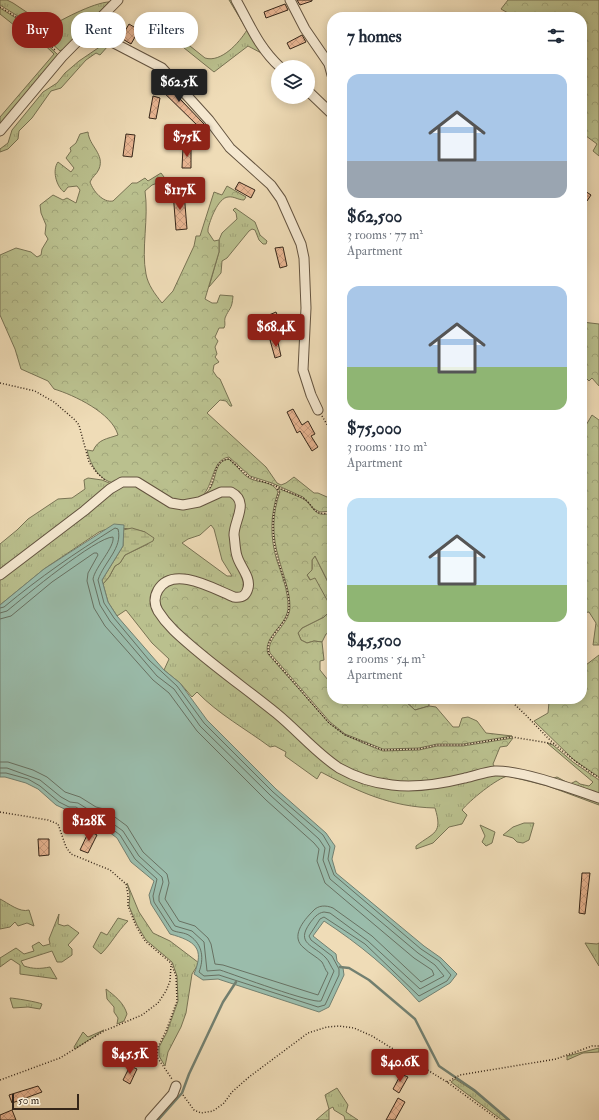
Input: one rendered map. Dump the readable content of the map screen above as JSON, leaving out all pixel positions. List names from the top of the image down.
{
  "scale_bar": "50 m",
  "page": {
    "chip": ["Buy", "Rent", "Filters"],
    "heading": "7 homes",
    "list": [
      {
        "name": "$62,500",
        "note": "3 rooms · 77 m² · Apartment"
      },
      {
        "name": "$75,000",
        "note": "3 rooms · 110 m² · Apartment"
      },
      {
        "name": "$45,500",
        "note": "2 rooms · 54 m² · Apartment"
      }
    ],
    "price": [
      "$62.5K",
      "$75K",
      "$117K",
      "$68.4K",
      "$128K",
      "$45.5K",
      "$40.6K"
    ],
    "scale": "50 m"
  }
}
